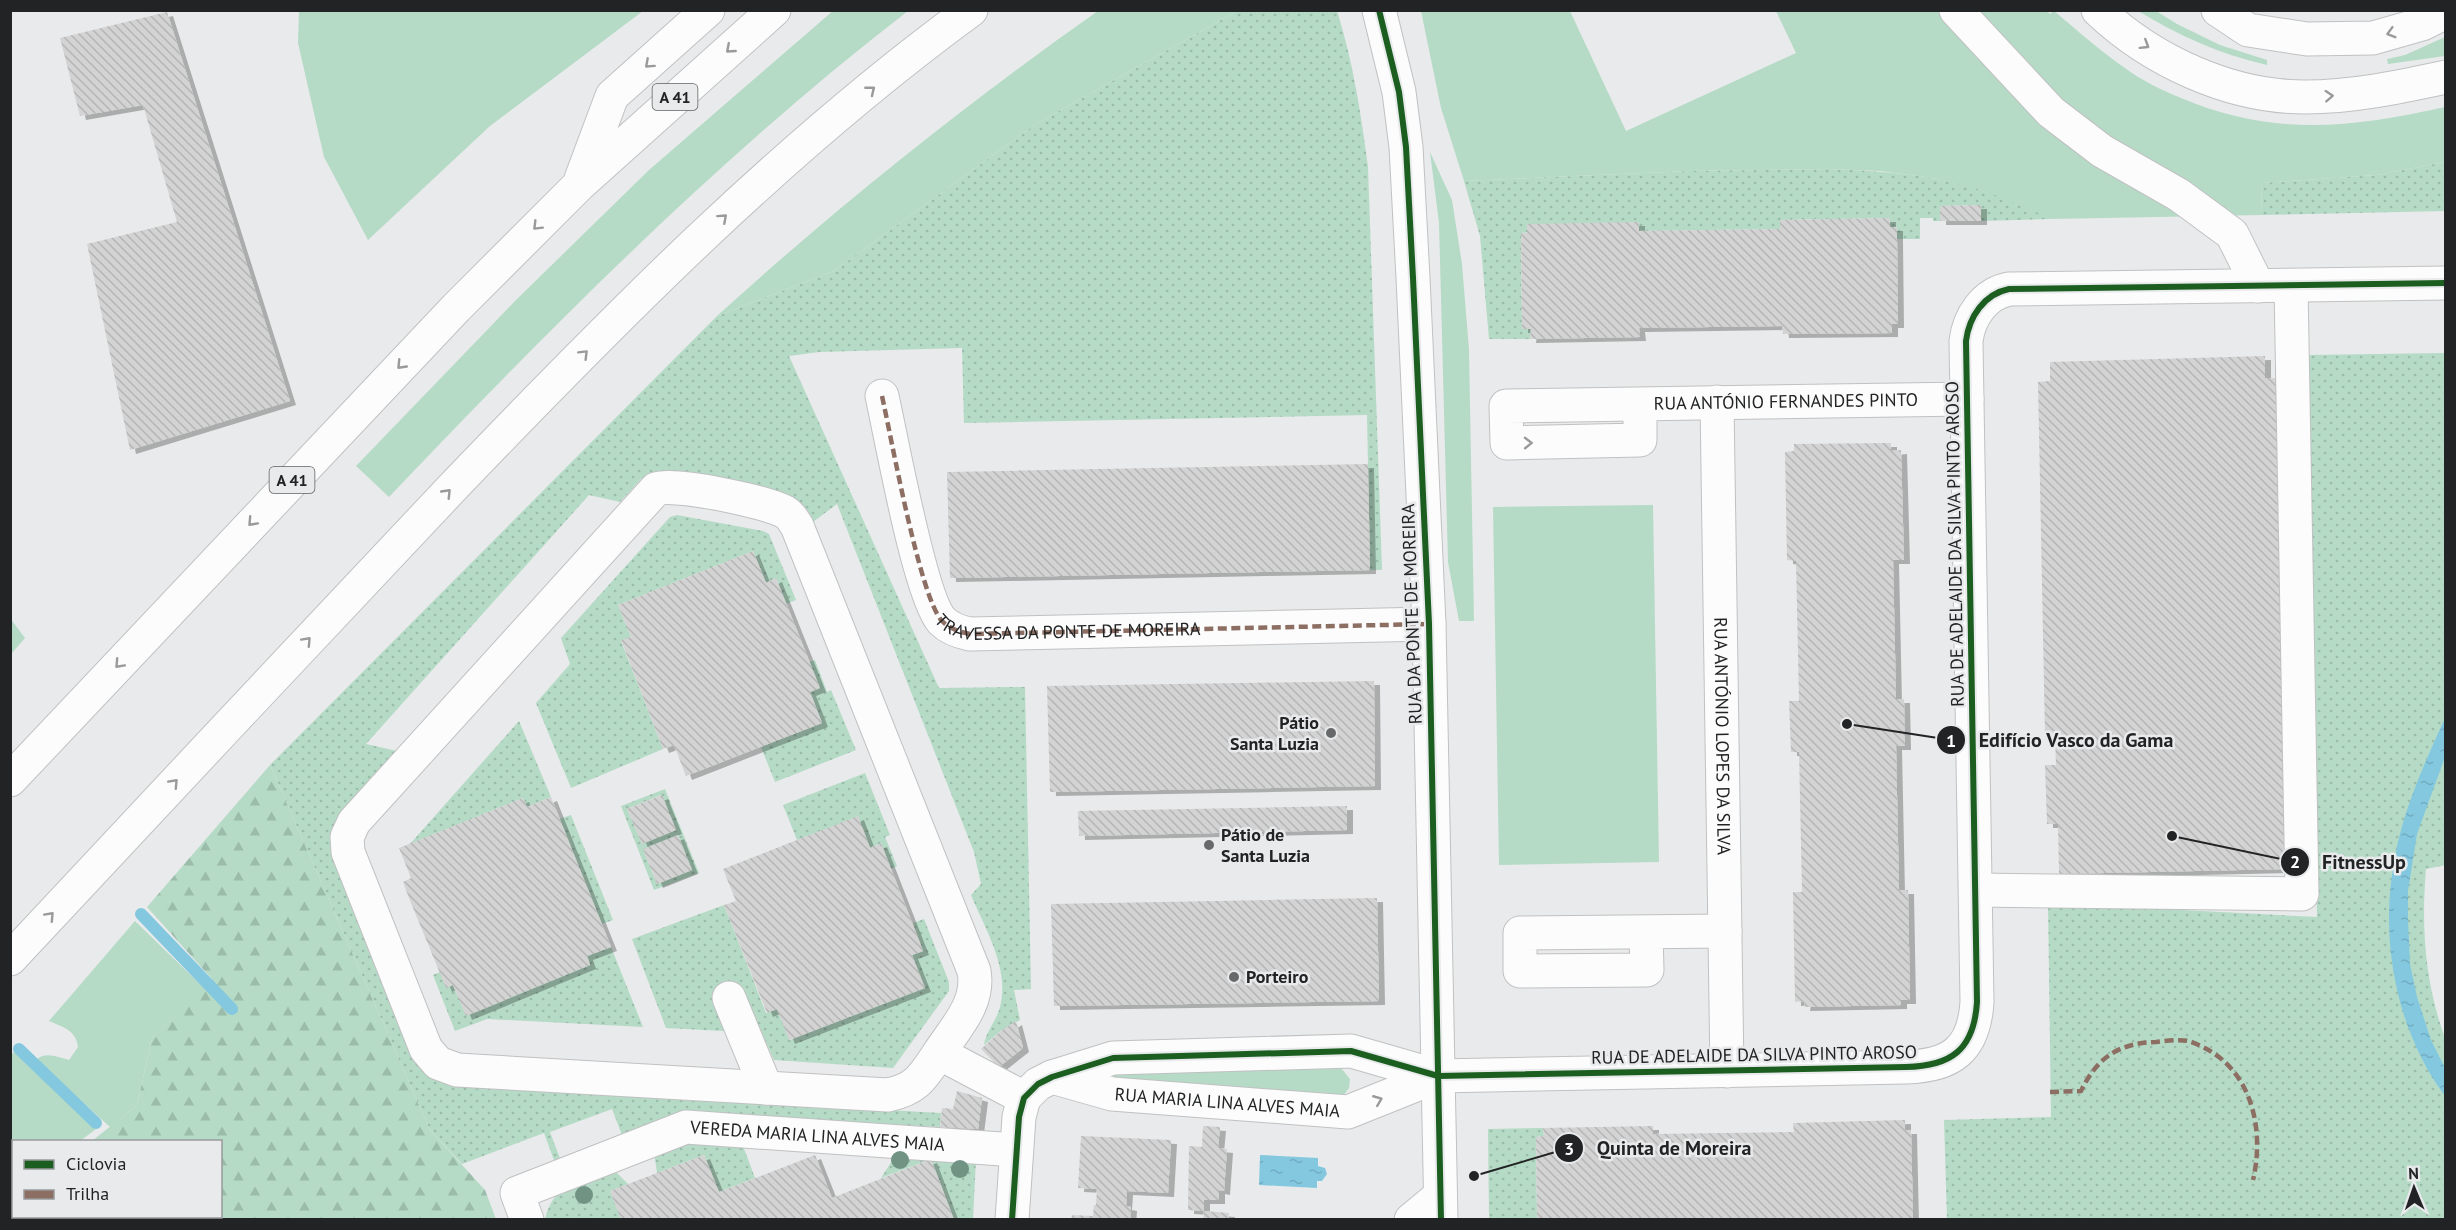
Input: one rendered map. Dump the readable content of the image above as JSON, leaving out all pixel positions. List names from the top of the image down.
{
  "streets": {
    "main road": [
      "A 41",
      "RUA ANTÓNIO FERNANDES PINTO",
      "RUA DE ADELAIDE DA SILVA PINTO AROSO",
      "RUA DA PONTE DE MOREIRA",
      "TRAVESSA DA PONTE DE MOREIRA",
      "RUA ANTÓNIO LOPES DA SILVA",
      "RUA MARIA LINA ALVES MAIA",
      "VEREDA MARIA LINA ALVES MAIA"
    ]
  },
  "crossings": [
    ["RUA ANTÓNIO FERNANDES PINTO", "RUA DE ADELAIDE DA SILVA PINTO AROSO"],
    ["RUA ANTÓNIO FERNANDES PINTO", "RUA ANTÓNIO LOPES DA SILVA"],
    ["RUA DE ADELAIDE DA SILVA PINTO AROSO", "RUA DA PONTE DE MOREIRA"],
    ["RUA DE ADELAIDE DA SILVA PINTO AROSO", "RUA ANTÓNIO LOPES DA SILVA"],
    ["RUA DE ADELAIDE DA SILVA PINTO AROSO", "RUA MARIA LINA ALVES MAIA"],
    ["RUA DA PONTE DE MOREIRA", "TRAVESSA DA PONTE DE MOREIRA"],
    ["RUA DA PONTE DE MOREIRA", "RUA MARIA LINA ALVES MAIA"]
  ],
  "places": [
    "Edifício Vasco da Gama",
    "Pátio Santa Luzia",
    "FitnessUp",
    "Pátio de Santa Luzia",
    "Porteiro",
    "Quinta de Moreira"
  ],
  "legend": ["Ciclovia", "Trilha"],
  "north": "top"
}
